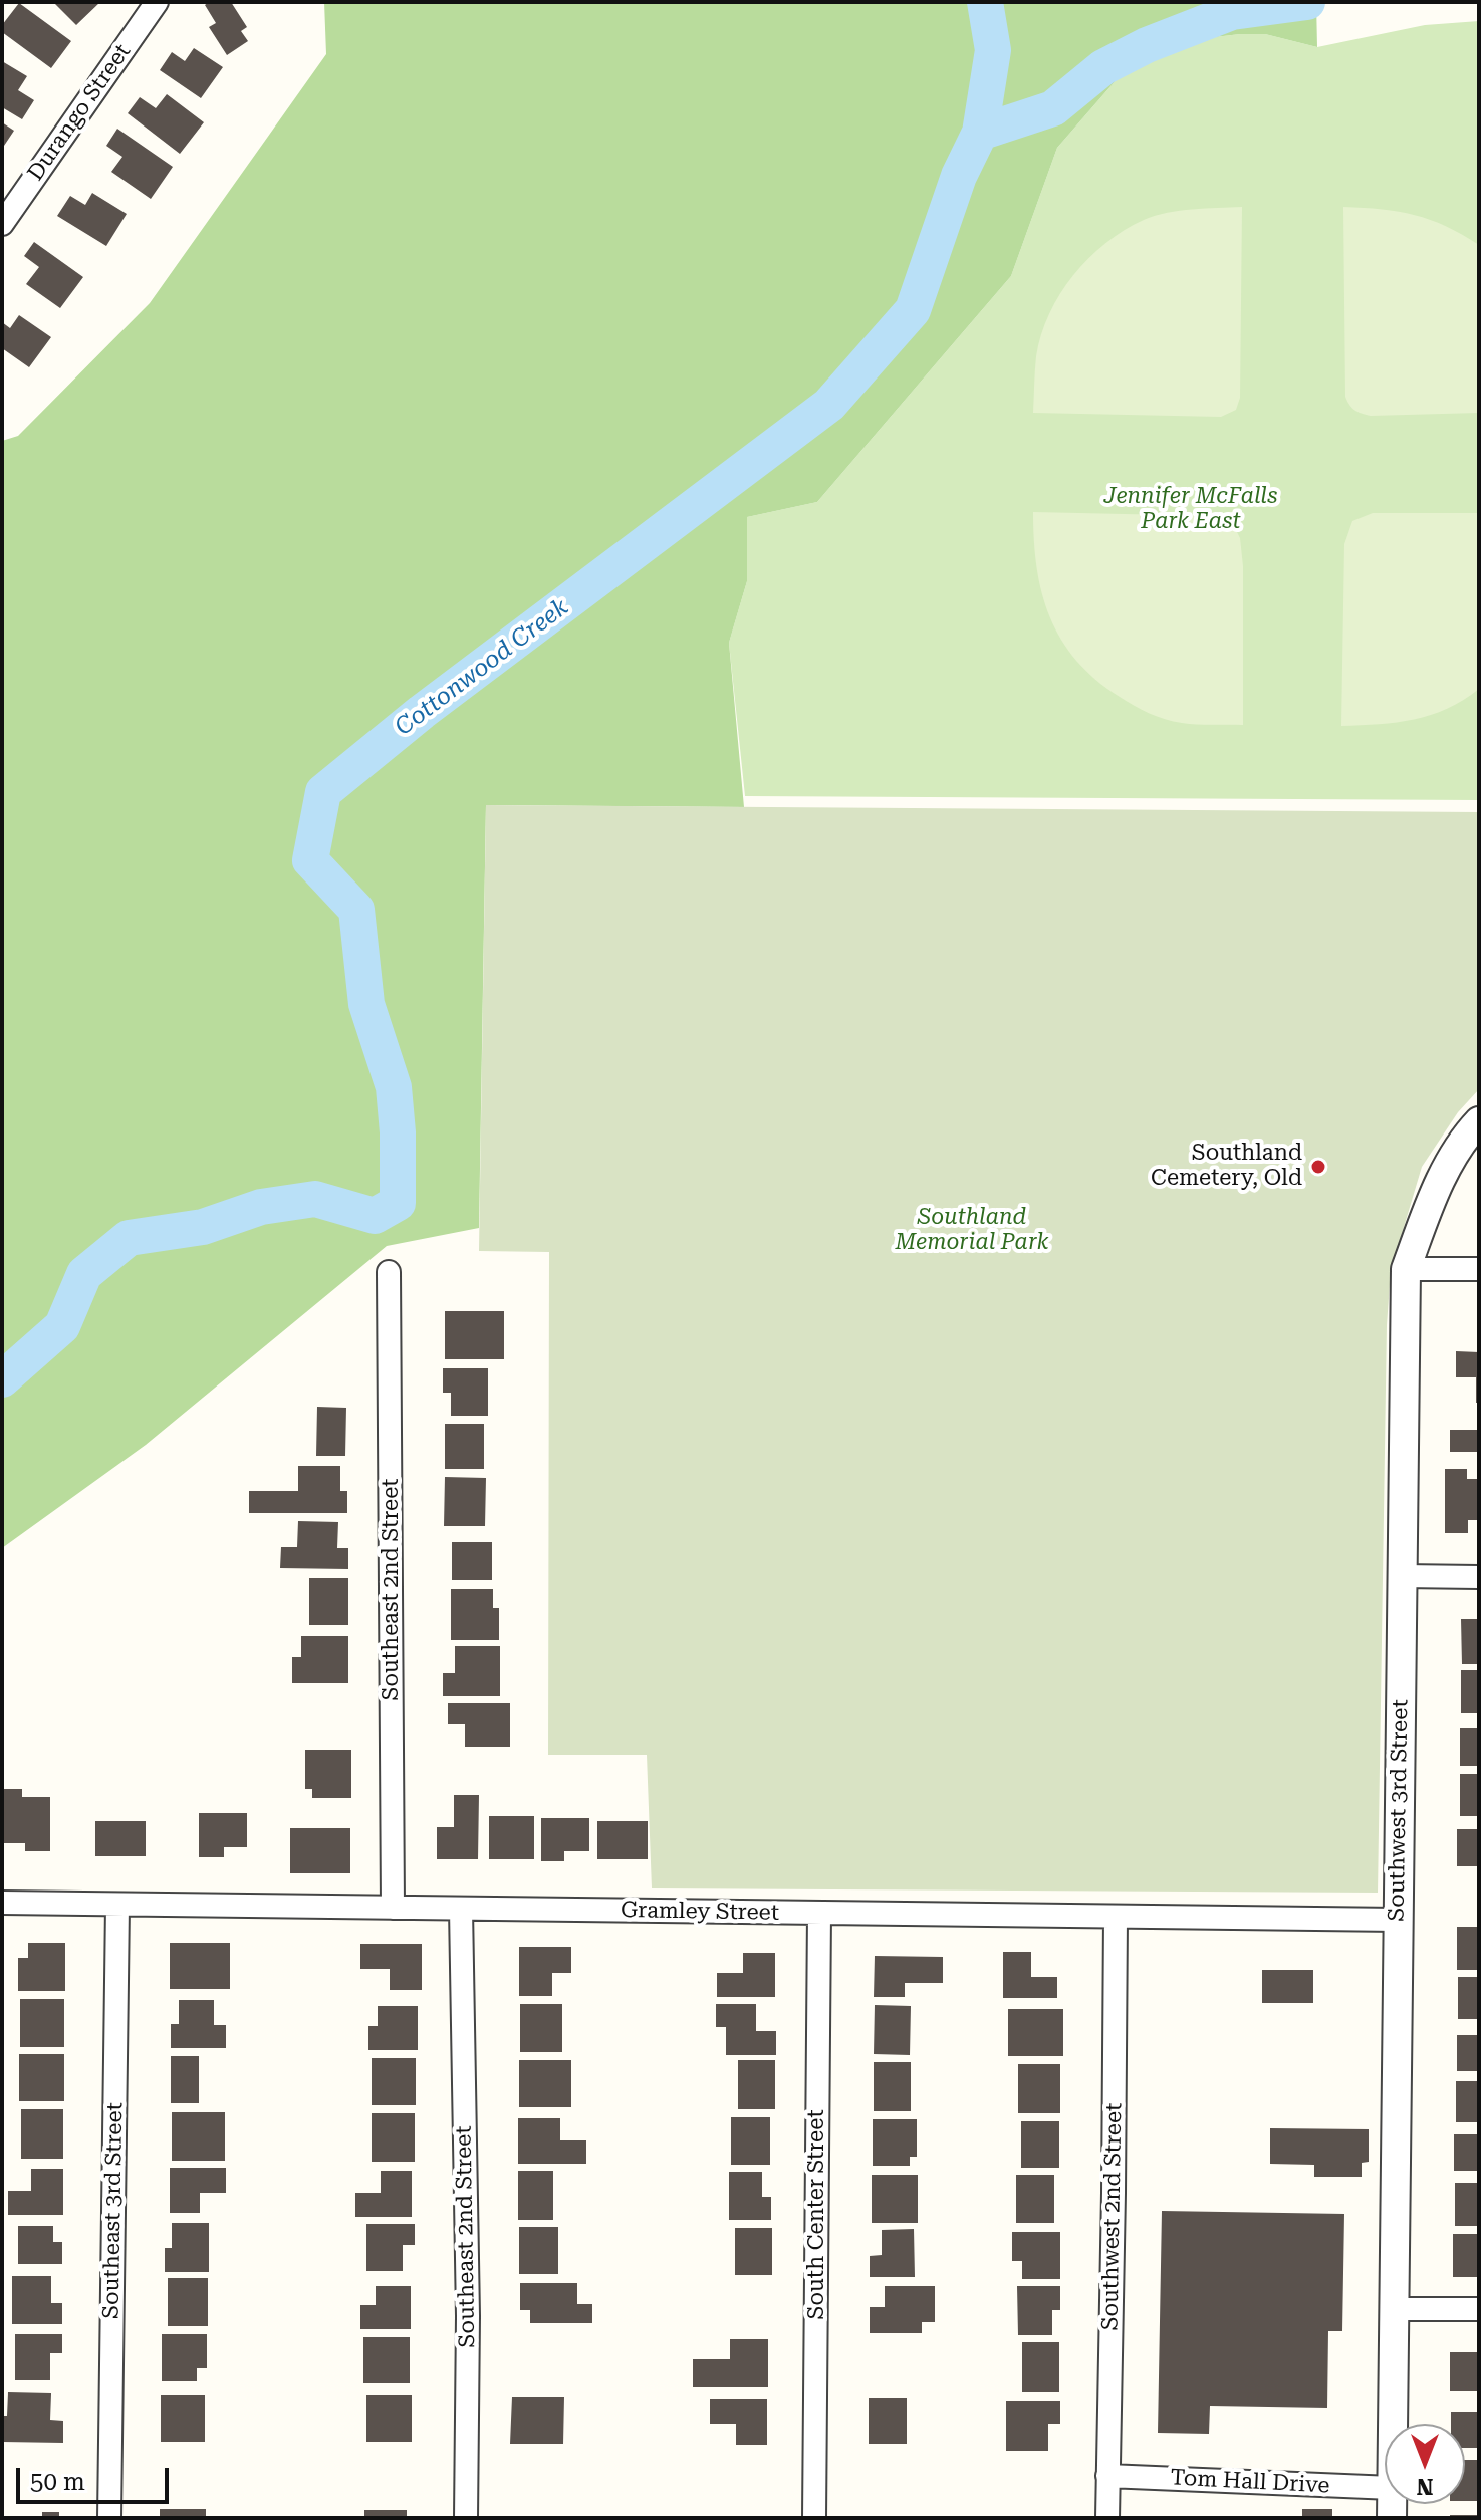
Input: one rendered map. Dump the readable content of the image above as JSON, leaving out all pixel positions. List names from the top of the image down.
{
  "streets": {
    "street": [
      "Durango Street",
      "Southeast 2nd Street",
      "Southwest 3rd Street",
      "Gramley Street",
      "Southeast 3rd Street",
      "South Center Street",
      "Southwest 2nd Street",
      "Tom Hall Drive"
    ]
  },
  "crossings": [
    ["Southeast 2nd Street", "Gramley Street"],
    ["Southwest 3rd Street", "Gramley Street"],
    ["Gramley Street", "Southeast 3rd Street"],
    ["Gramley Street", "South Center Street"],
    ["Gramley Street", "Southwest 2nd Street"],
    ["Southwest 2nd Street", "Tom Hall Drive"]
  ],
  "water": ["Cottonwood Creek"],
  "parks": ["Jennifer McFalls Park East", "Southland Memorial Park"],
  "places": ["Southland Cemetery, Old"],
  "scale_bar": "50 m",
  "north": "bottom"
}
